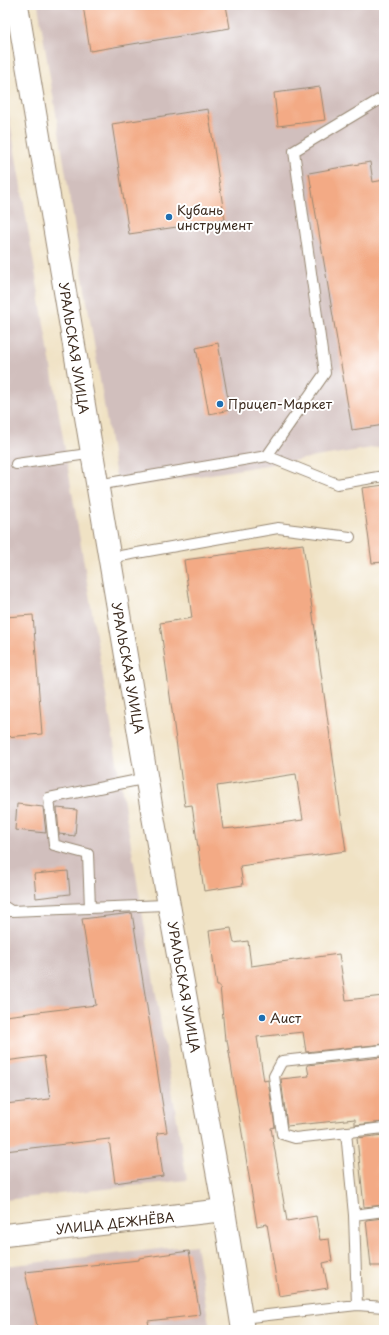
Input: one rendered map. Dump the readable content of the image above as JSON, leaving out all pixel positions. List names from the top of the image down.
{
  "streets": {
    "main road": ["УРАЛЬСКАЯ УЛИЦА", "УЛИЦА ДЕЖНЁВА"]
  },
  "crossings": [
    ["УРАЛЬСКАЯ УЛИЦА", "УЛИЦА ДЕЖНЁВА"]
  ],
  "places": ["Кубань инструмент", "Прицеп-Маркет", "Аист"]
}
